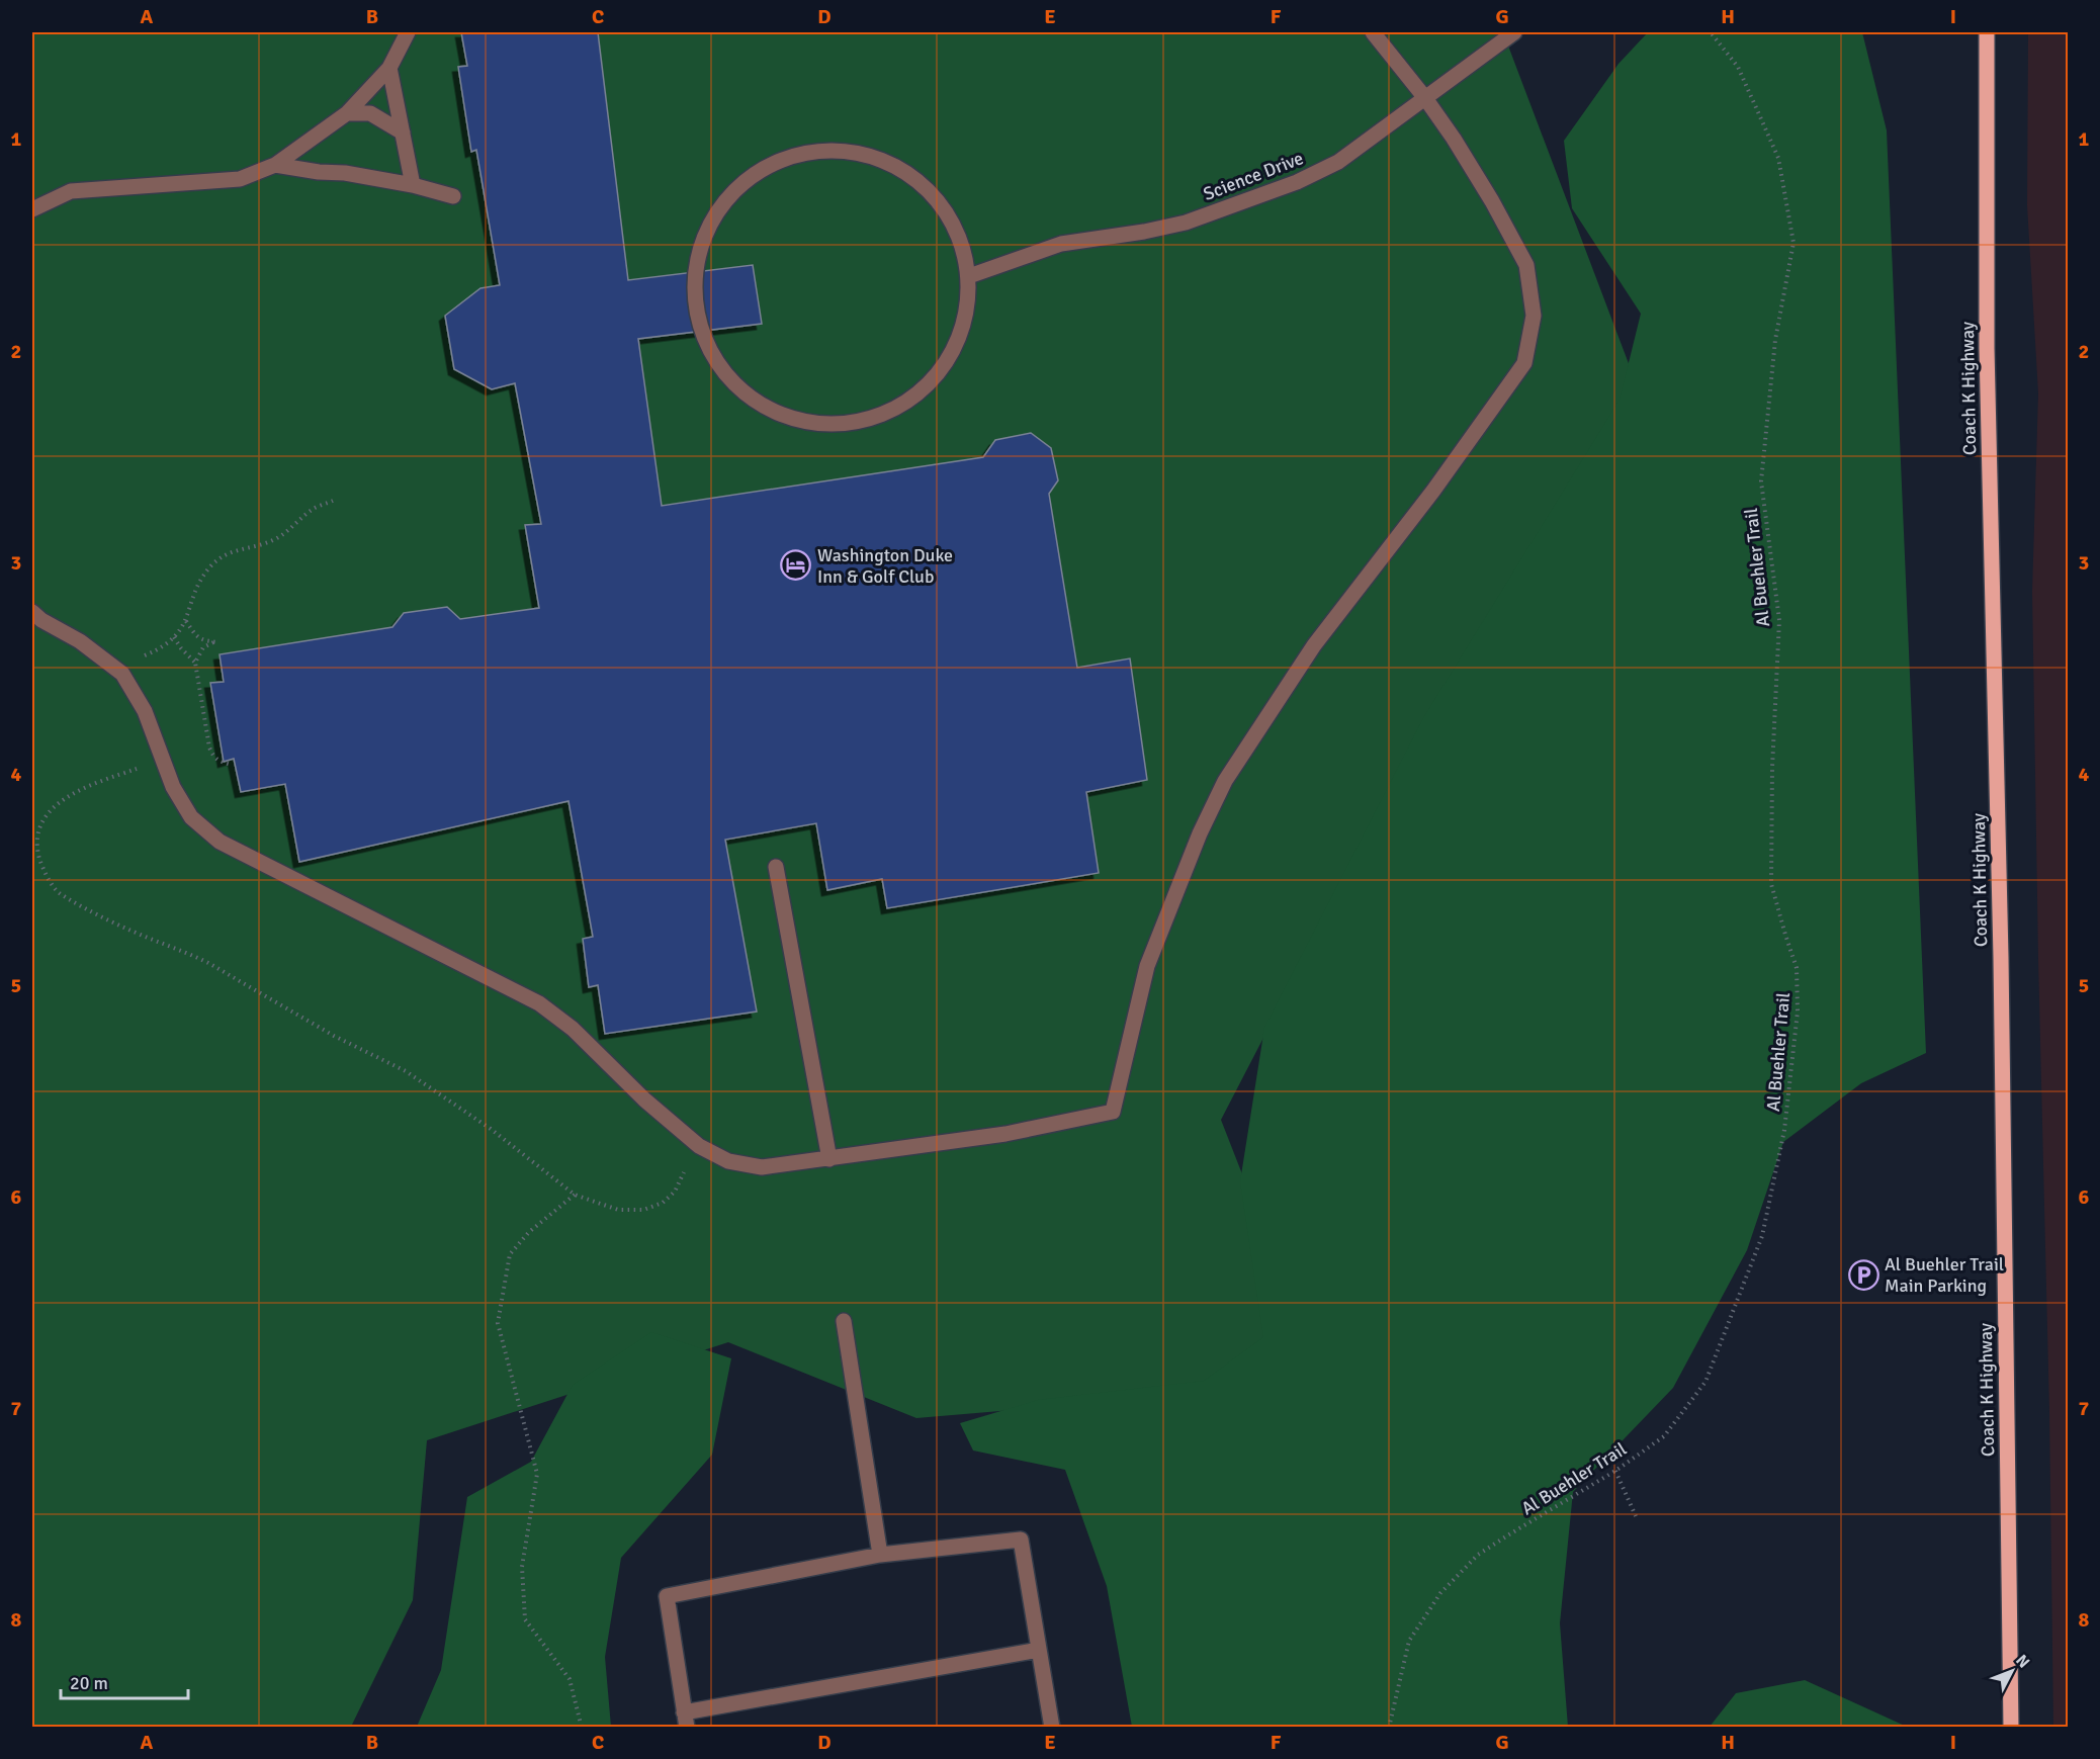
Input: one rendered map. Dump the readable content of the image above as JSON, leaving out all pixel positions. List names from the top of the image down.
{
  "streets": {
    "main road": ["Coach K Highway"],
    "lane": ["Science Drive"],
    "path": ["Al Buehler Trail"]
  },
  "places": {
    "hotel": ["Washington Duke Inn & Golf Club"],
    "parking": ["Al Buehler Trail Main Parking"]
  },
  "scale_bar": "20 m",
  "north": "top right",
  "grid": {
    "columns": [
      "A",
      "B",
      "C",
      "D",
      "E",
      "F",
      "G",
      "H",
      "I"
    ],
    "rows": [
      "1",
      "2",
      "3",
      "4",
      "5",
      "6",
      "7",
      "8"
    ]
  }
}
